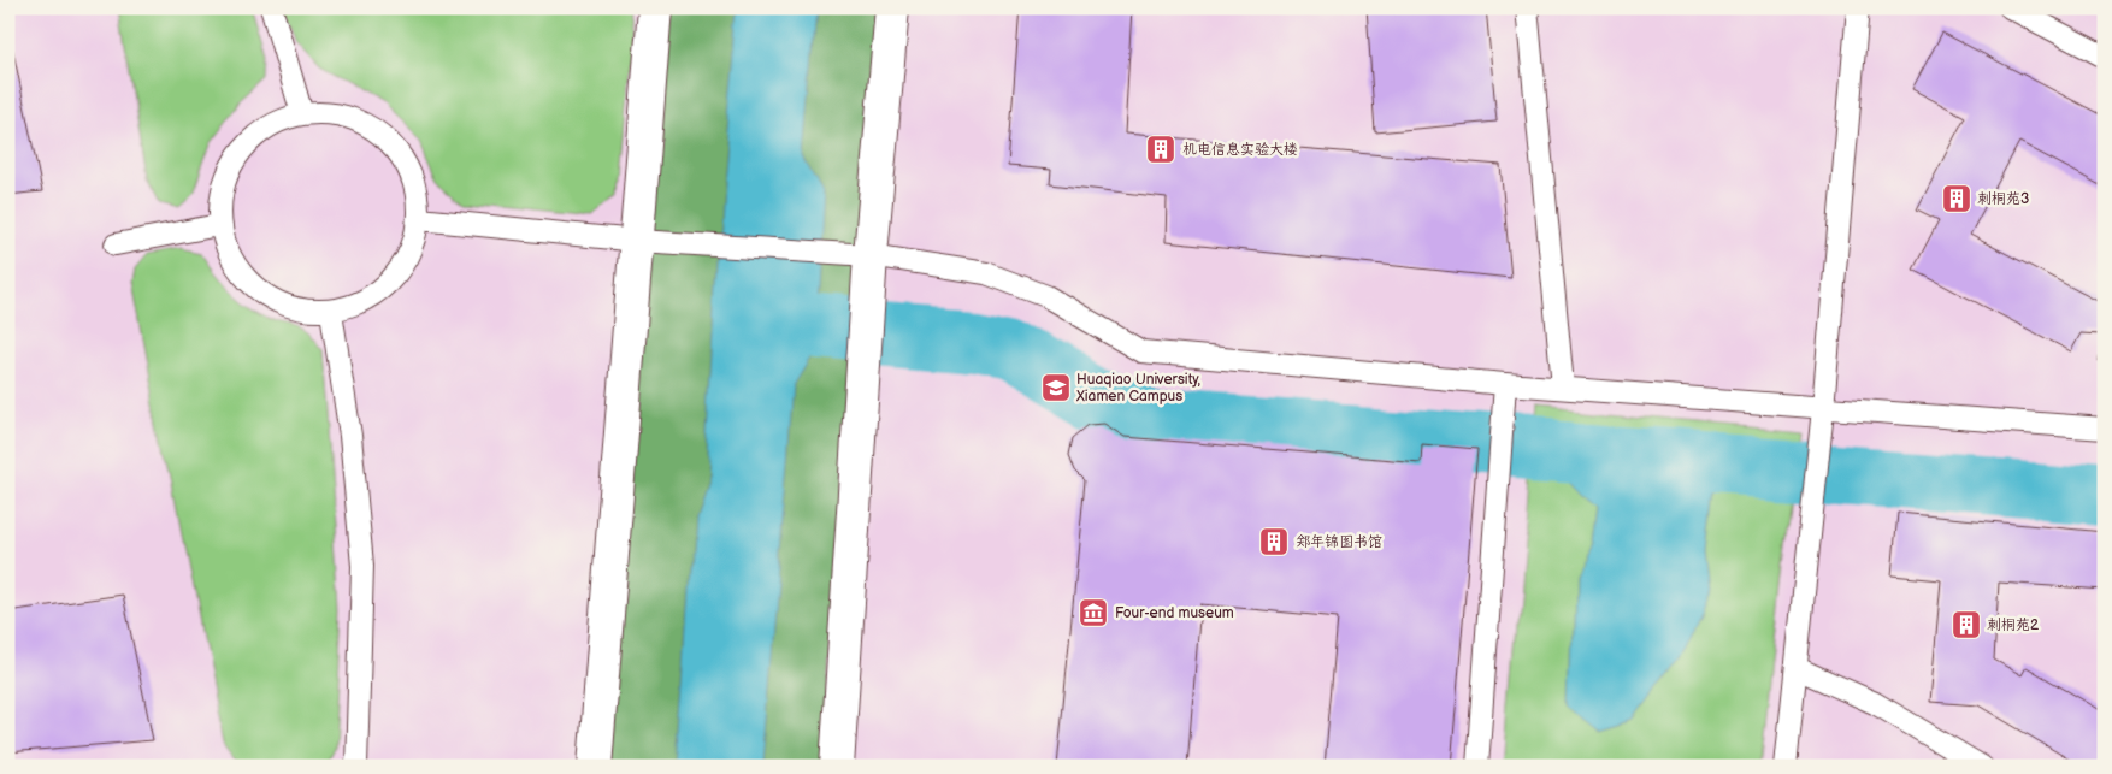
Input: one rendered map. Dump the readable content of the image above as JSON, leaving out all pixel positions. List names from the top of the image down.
{
  "places": {
    "building": [
      "机电信息实验大楼",
      "刺桐苑3",
      "郑年锦图书馆",
      "刺桐苑2"
    ],
    "school or university": ["Huaqiao University, Xiamen Campus"],
    "museum": ["Four-end museum"]
  }
}
